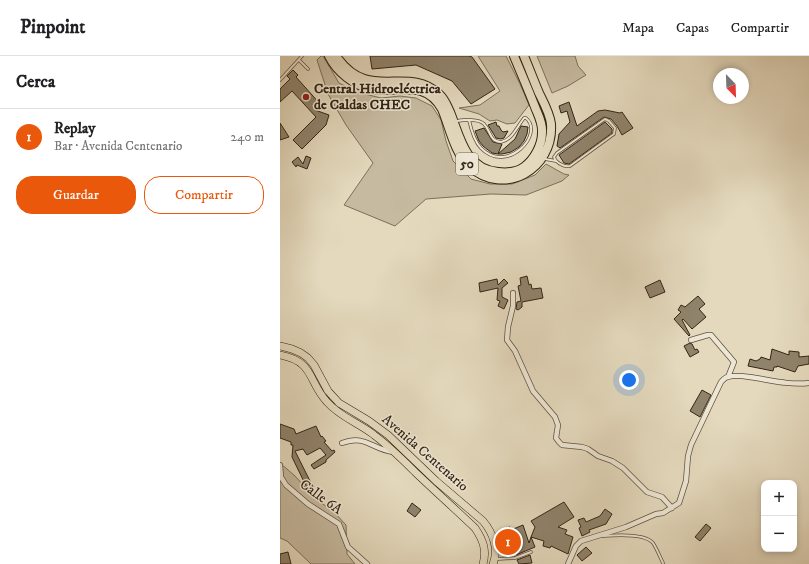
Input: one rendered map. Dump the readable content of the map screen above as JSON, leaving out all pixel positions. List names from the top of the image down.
{
  "streets": {
    "highway": ["50"],
    "main road": ["Avenida Centenario"],
    "street": ["Calle 6A"]
  },
  "places": ["Central Hidroeléctrica de Caldas CHEC"],
  "north": "bottom right",
  "page": {
    "header": "Pinpoint",
    "nav": ["Mapa", "Capas", "Compartir"],
    "heading": "Cerca",
    "list": [
      {
        "mark": "1",
        "name": "Replay",
        "note": "Bar · Avenida Centenario",
        "value": "240 m"
      }
    ],
    "buttons": ["Guardar", "Compartir"],
    "map_buttons": ["+", "−"],
    "pins": "1"
  }
}
